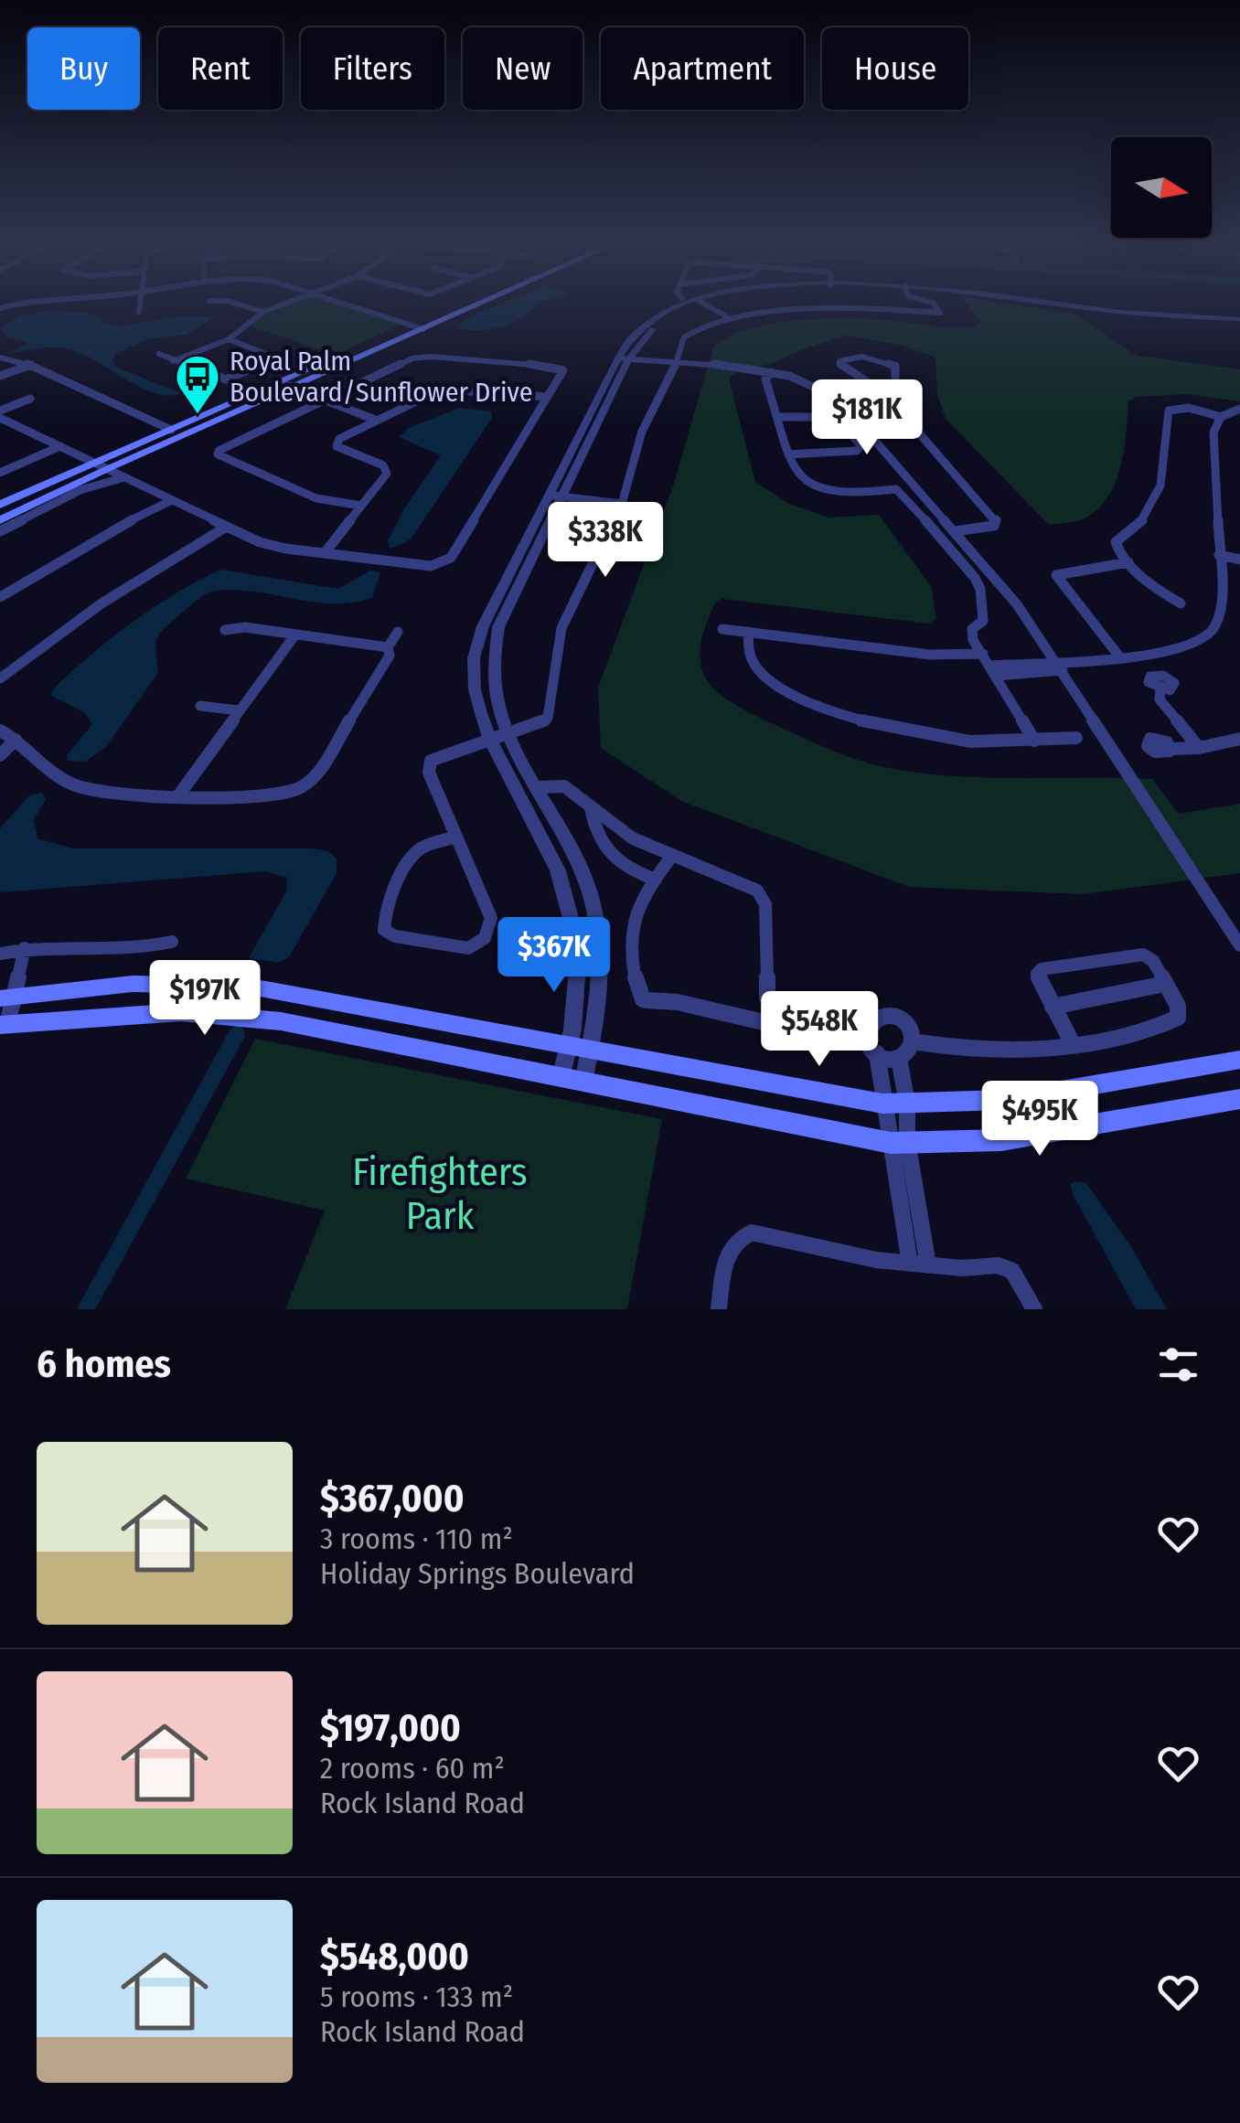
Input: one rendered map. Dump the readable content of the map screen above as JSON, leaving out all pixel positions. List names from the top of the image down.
{
  "parks": ["Firefighters Park"],
  "places": {
    "bus stop": ["Royal Palm Boulevard/Sunflower Drive"]
  },
  "north": "right",
  "page": {
    "chip": [
      "Buy",
      "Rent",
      "Filters",
      "New",
      "Apartment",
      "House"
    ],
    "price": [
      "$181K",
      "$338K",
      "$367K",
      "$197K",
      "$548K",
      "$495K"
    ],
    "heading": "6 homes",
    "list": [
      {
        "name": "$367,000",
        "note": "3 rooms · 110 m² · Holiday Springs Boulevard"
      },
      {
        "name": "$197,000",
        "note": "2 rooms · 60 m² · Rock Island Road"
      },
      {
        "name": "$548,000",
        "note": "5 rooms · 133 m² · Rock Island Road"
      }
    ]
  }
}
